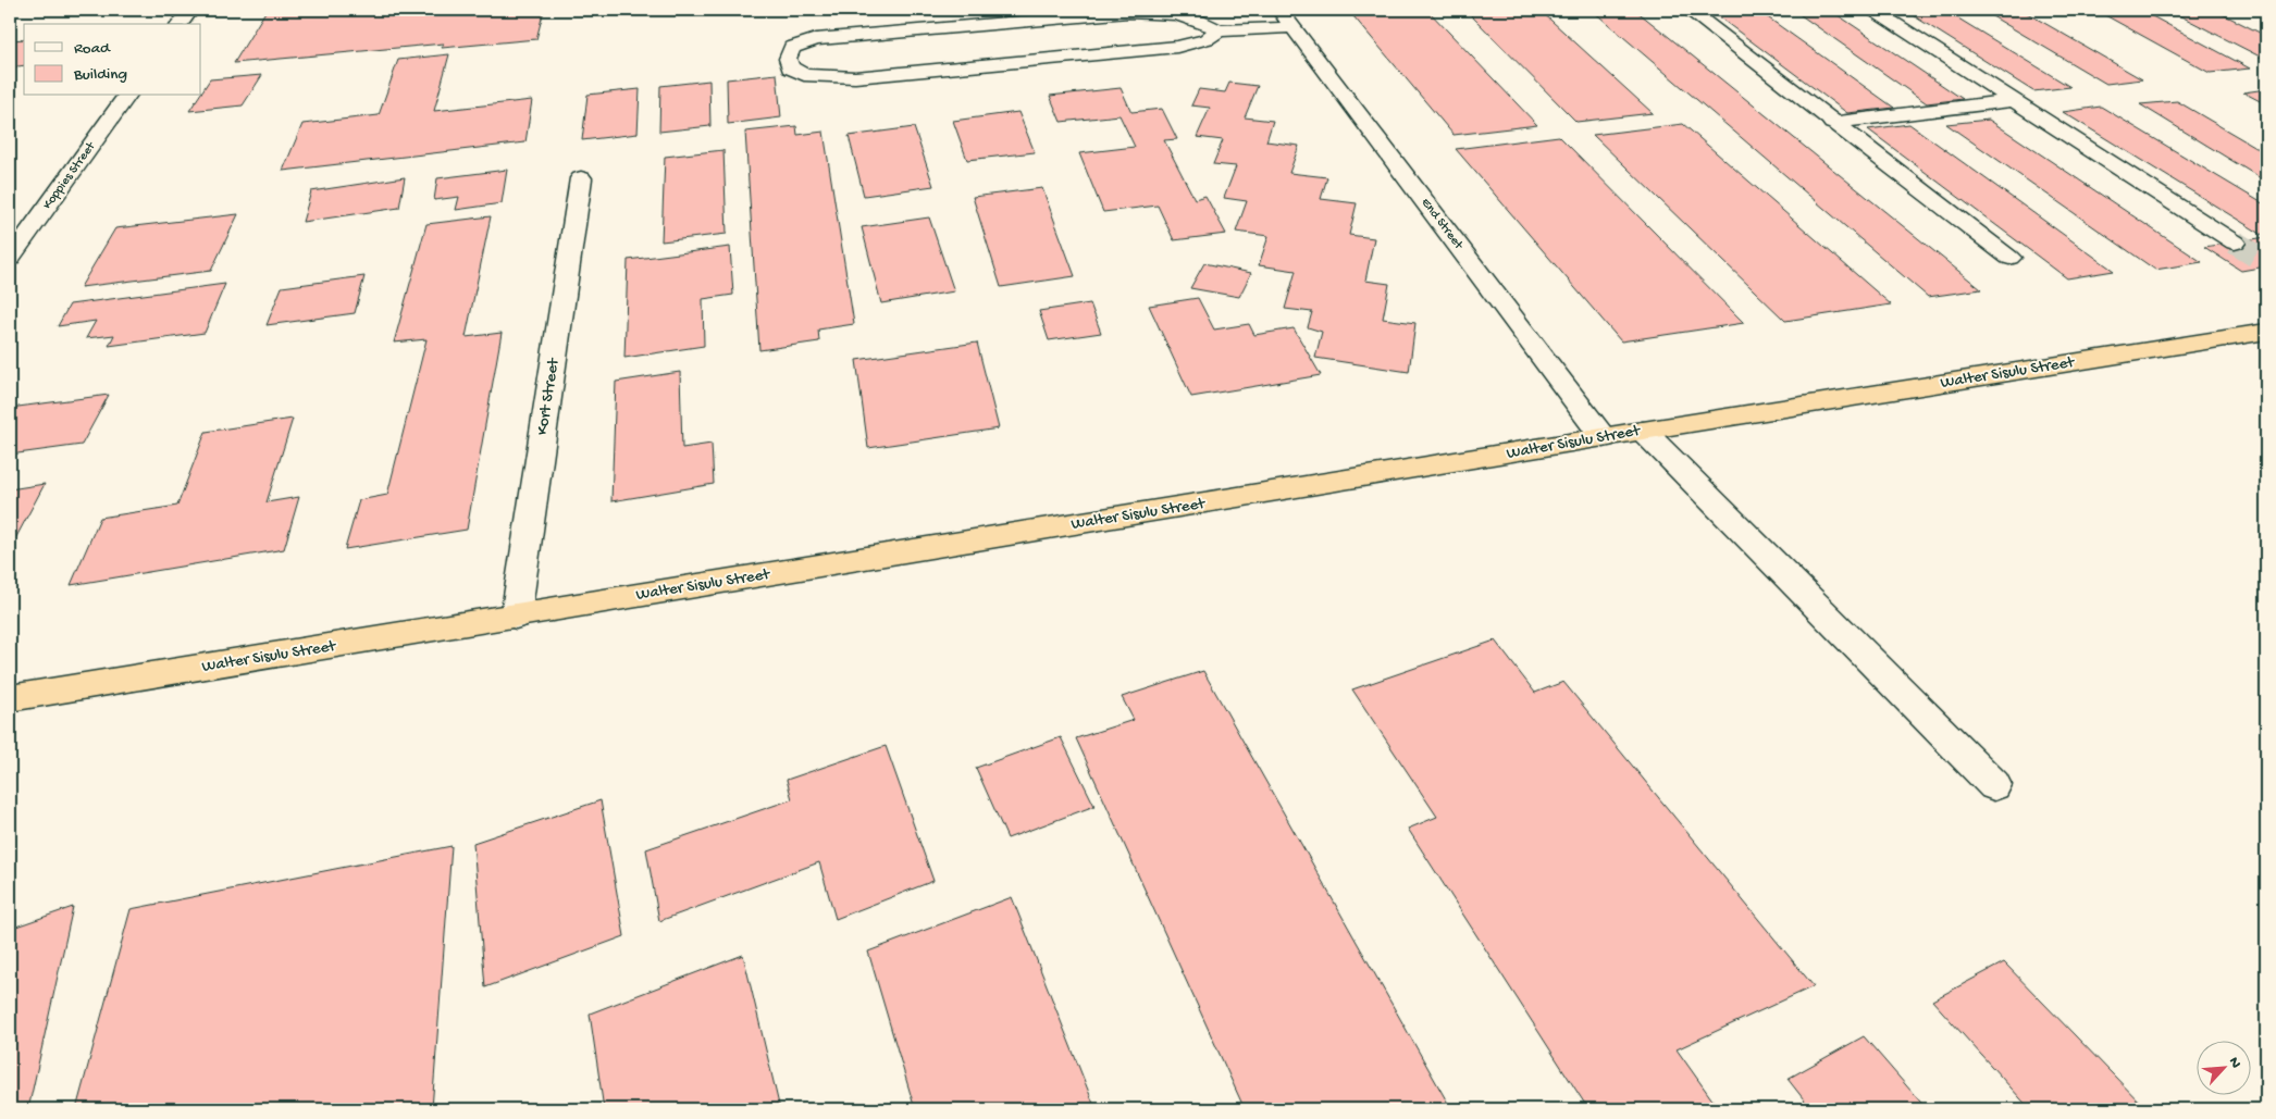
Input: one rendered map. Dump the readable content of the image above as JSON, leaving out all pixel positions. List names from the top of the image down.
{
  "streets": {
    "highway": ["Walter Sisulu Street"],
    "street": ["Koppies Street", "End Street", "Kort Street"]
  },
  "crossings": [
    ["End Street", "Walter Sisulu Street"],
    ["Walter Sisulu Street", "Kort Street"]
  ],
  "legend": ["Road", "Building"],
  "north": "top right"
}
